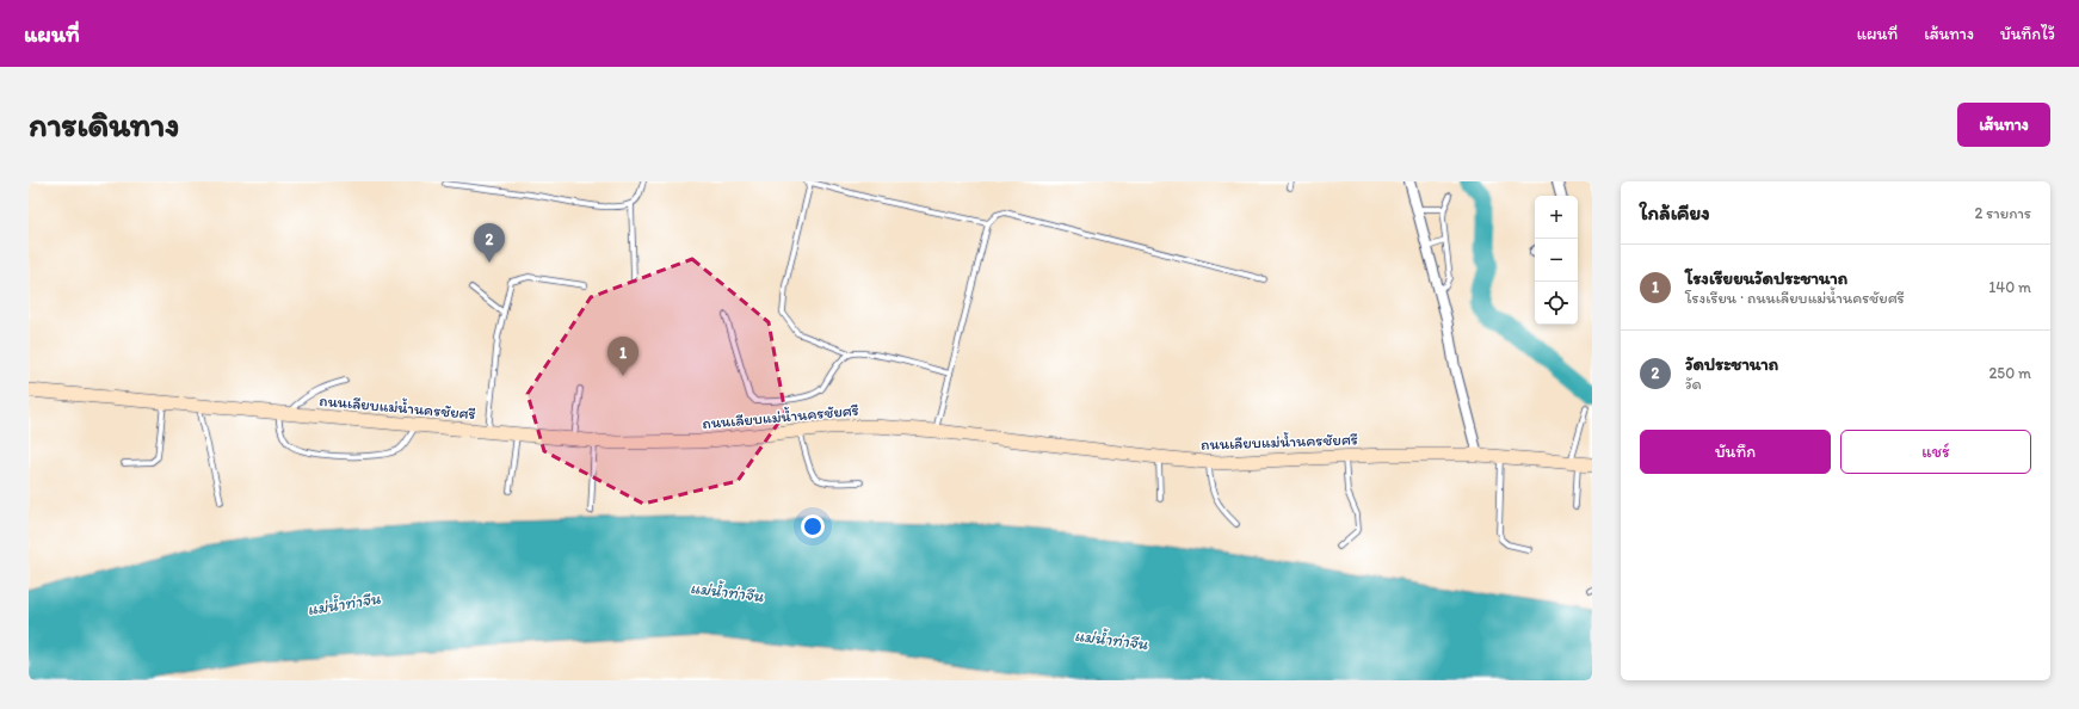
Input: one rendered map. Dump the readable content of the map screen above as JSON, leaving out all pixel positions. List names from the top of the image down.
{
  "streets": {
    "main road": ["ถนนเลียบแม่น้ำนครชัยศรี"]
  },
  "water": ["แม่น้ำท่าจีน"],
  "page": {
    "header": "แผนที่",
    "nav": ["แผนที่", "เส้นทาง", "บันทึกไว้"],
    "buttons": [
      "เส้นทาง",
      ["บันทึก", "แชร์"]
    ],
    "title": "การเดินทาง",
    "heading": ["ใกล้เคียง", "2 รายการ"],
    "map_buttons": ["+", "−"],
    "pins": ["2", "1"],
    "list": [
      {
        "mark": "1",
        "name": "โรงเรียยนวัดประชานาถ",
        "note": "โรงเรียน · ถนนเลียบแม่น้ำนครชัยศรี",
        "value": "140 m"
      },
      {
        "mark": "2",
        "name": "วัดประชานาถ",
        "note": "วัด",
        "value": "250 m"
      }
    ]
  }
}
